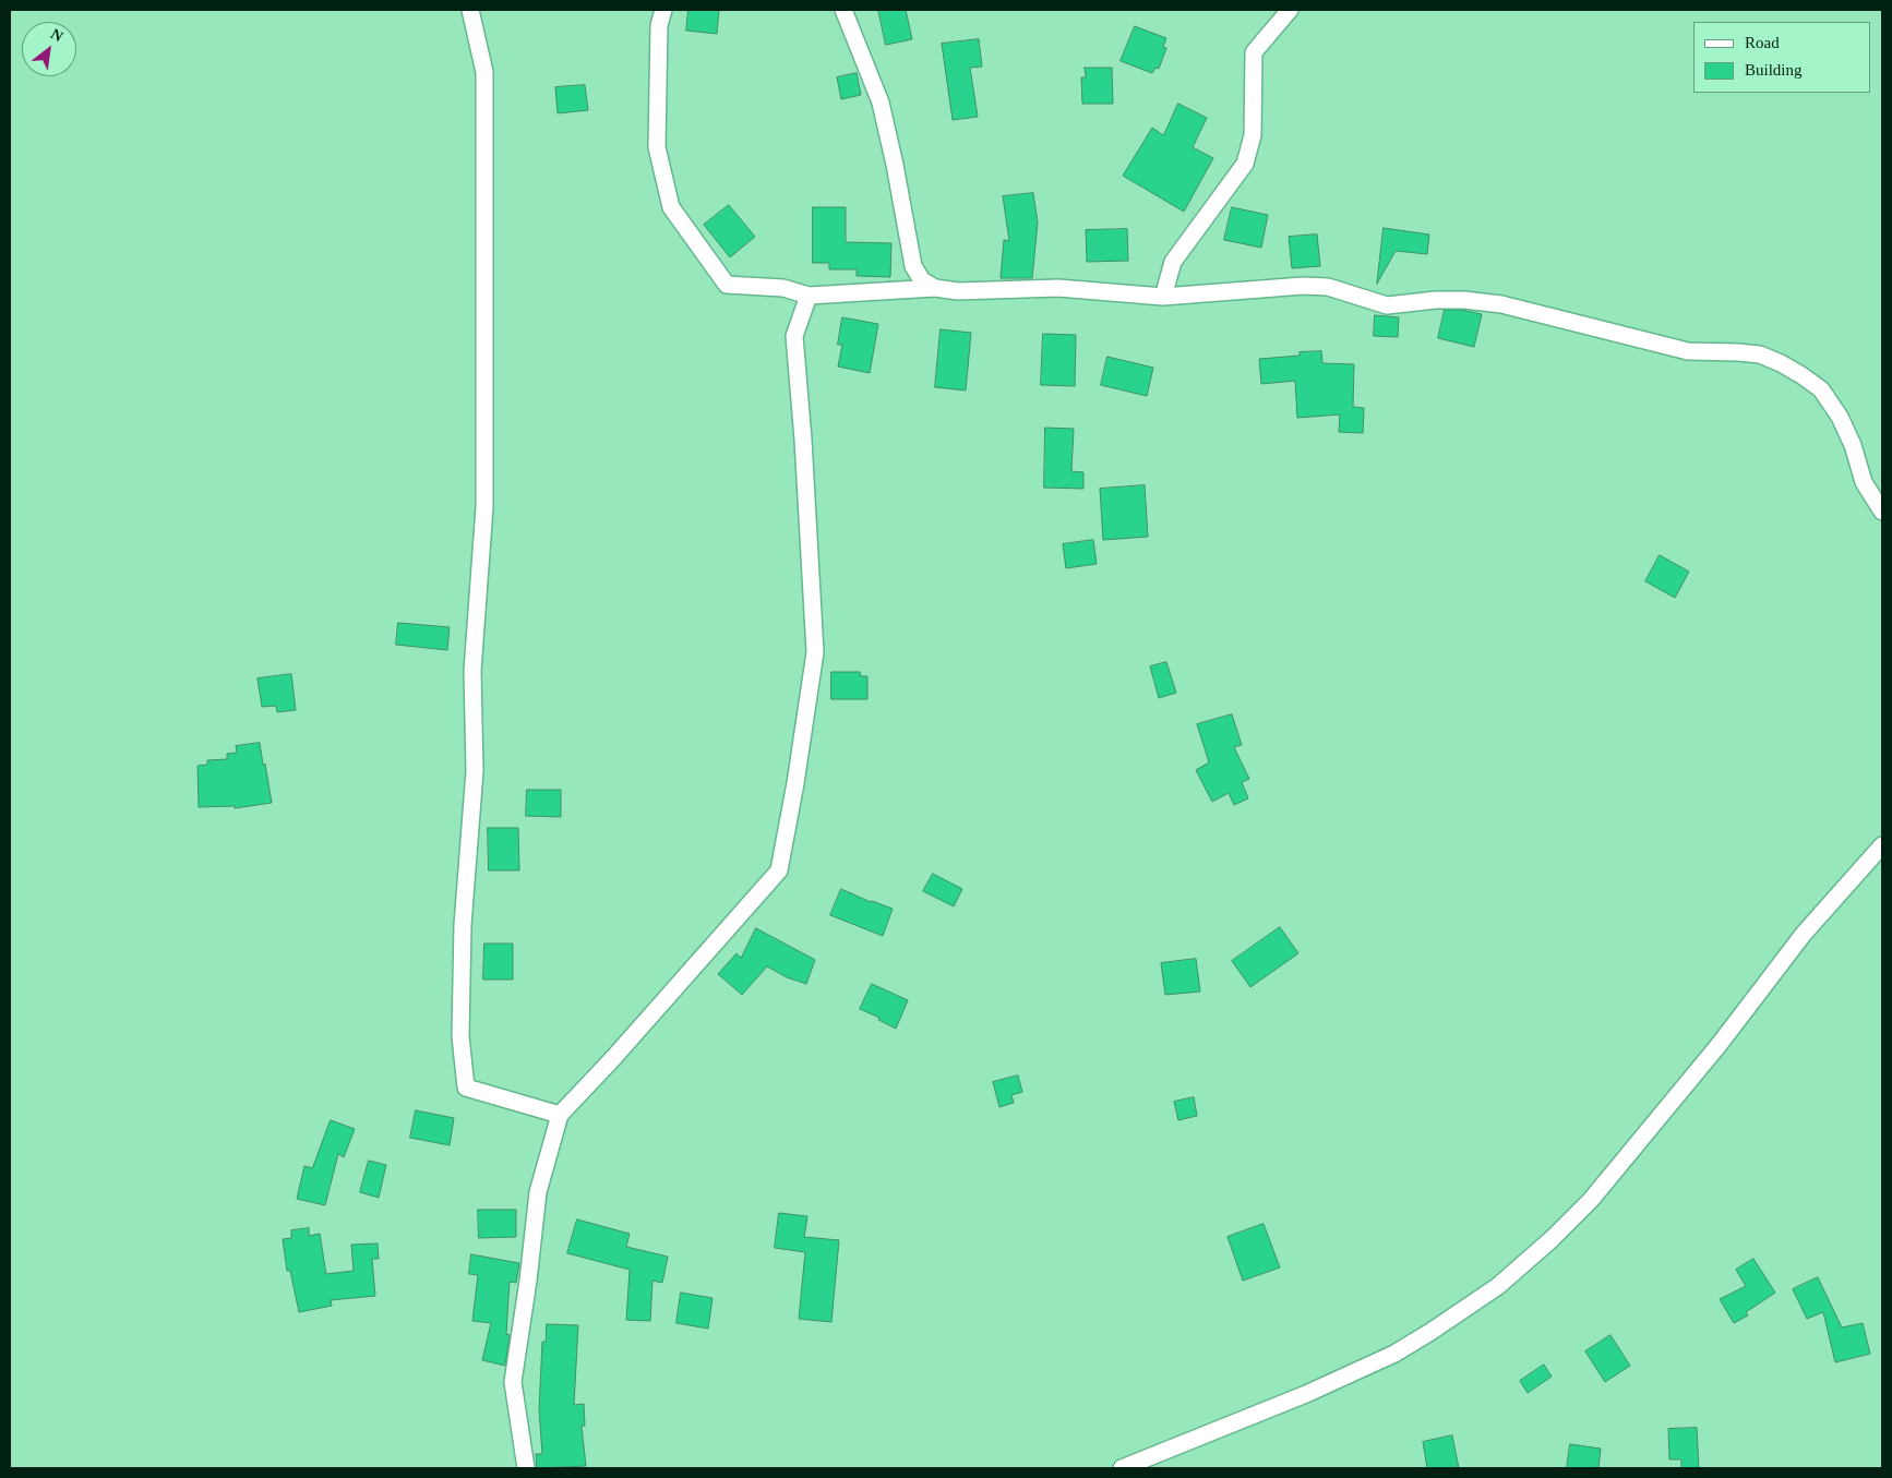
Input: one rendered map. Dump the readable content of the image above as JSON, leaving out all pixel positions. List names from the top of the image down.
{
  "legend": ["Road", "Building"],
  "north": "top right"
}
